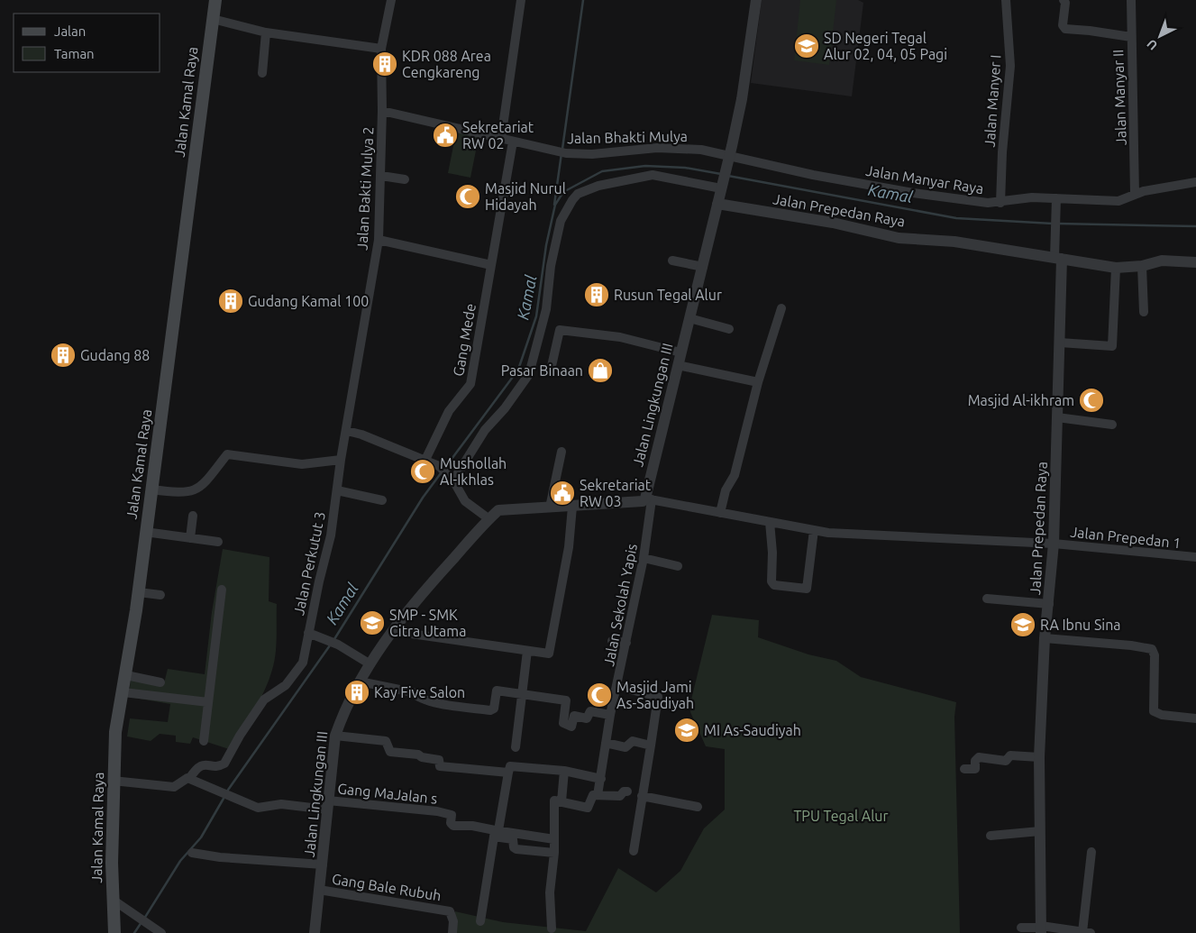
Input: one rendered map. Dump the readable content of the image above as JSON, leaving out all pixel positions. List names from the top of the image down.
{
  "streets": {
    "main road": ["Jalan Kamal Raya"],
    "street": [
      "Jalan Manyar II",
      "Jalan Manyer I",
      "Jalan Bhakti Mulya",
      "Jalan Manyar Raya",
      "Jalan Bakti Mulya 2",
      "Jalan Prepedan Raya",
      "Gang Mede",
      "Jalan Lingkungan III",
      "Jalan Prepedan 1",
      "Jalan Perkutut 3",
      "Jalan Sekolah Yapis",
      "Gang MaJalan s",
      "Gang Bale Rubuh"
    ]
  },
  "crossings": [
    ["Jalan Manyar II", "Jalan Manyar Raya"],
    ["Jalan Manyer I", "Jalan Manyar Raya"],
    ["Jalan Bhakti Mulya", "Jalan Manyar Raya"],
    ["Jalan Bhakti Mulya", "Jalan Bakti Mulya 2"],
    ["Jalan Bhakti Mulya", "Gang Mede"],
    ["Jalan Bhakti Mulya", "Jalan Lingkungan III"],
    ["Jalan Manyar Raya", "Jalan Lingkungan III"],
    ["Jalan Bakti Mulya 2", "Jalan Perkutut 3"],
    ["Jalan Prepedan Raya", "Jalan Lingkungan III"],
    ["Jalan Prepedan Raya", "Jalan Prepedan 1"],
    ["Jalan Lingkungan III", "Jalan Perkutut 3"],
    ["Jalan Lingkungan III", "Jalan Sekolah Yapis"],
    ["Jalan Lingkungan III", "Gang MaJalan s"],
    ["Jalan Lingkungan III", "Gang Bale Rubuh"]
  ],
  "water": ["Kamal"],
  "parks": ["TPU Tegal Alur"],
  "places": {
    "school or university": [
      "SD Negeri Tegal Alur 02, 04, 05 Pagi",
      "SMP - SMK Citra Utama",
      "RA Ibnu Sina",
      "MI As-Saudiyah"
    ],
    "building": [
      "KDR 088 Area Cengkareng",
      "Rusun Tegal Alur",
      "Gudang Kamal 100",
      "Gudang 88",
      "Kay Five Salon"
    ],
    "public building": ["Sekretariat RW 02", "Sekretariat RW 03"],
    "mosque": [
      "Masjid Nurul Hidayah",
      "Masjid Al-ikhram",
      "Mushollah Al-Ikhlas",
      "Masjid Jami As-Saudiyah"
    ],
    "shop": ["Pasar Binaan"]
  },
  "legend": ["Jalan", "Taman"],
  "north": "bottom left"
}
